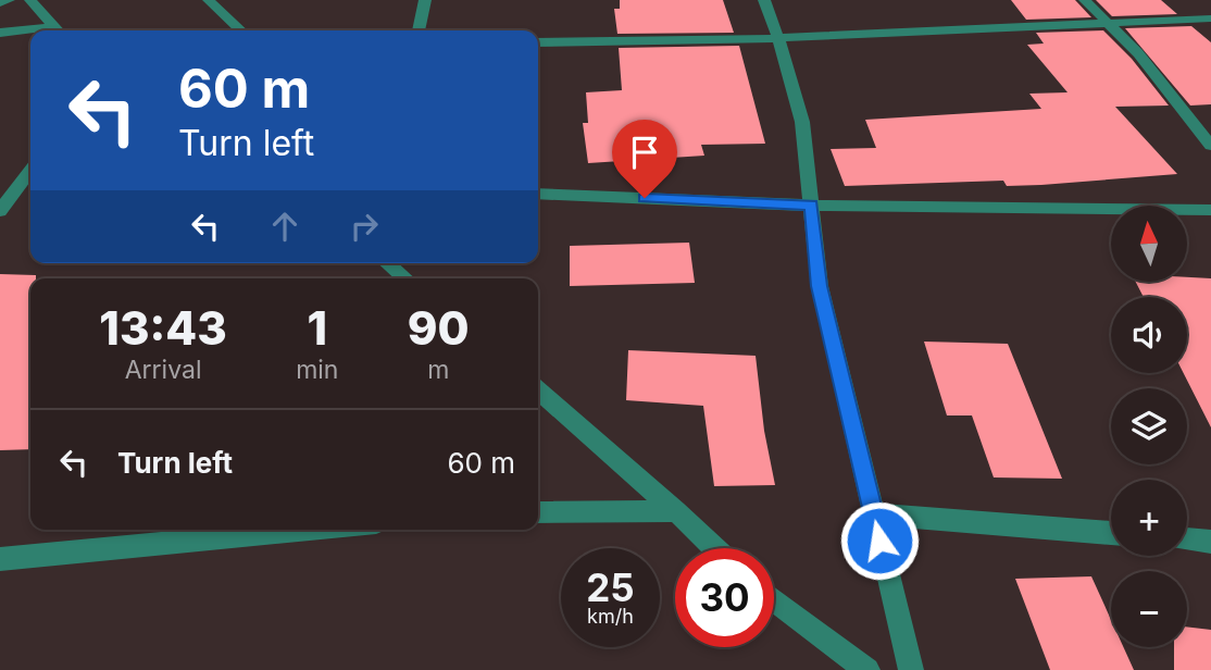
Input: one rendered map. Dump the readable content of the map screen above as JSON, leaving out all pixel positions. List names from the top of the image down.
{
  "north": "top",
  "page": {
    "turn": ["60 m", "Turn left"],
    "map_buttons": ["+", "−"],
    "eta": [
      "13:43",
      "Arrival",
      "1",
      "min",
      "90",
      "m"
    ],
    "list": [
      {
        "name": "Turn left",
        "value": "60 m"
      }
    ],
    "speed": "25 km/h",
    "limit": "30"
  }
}
